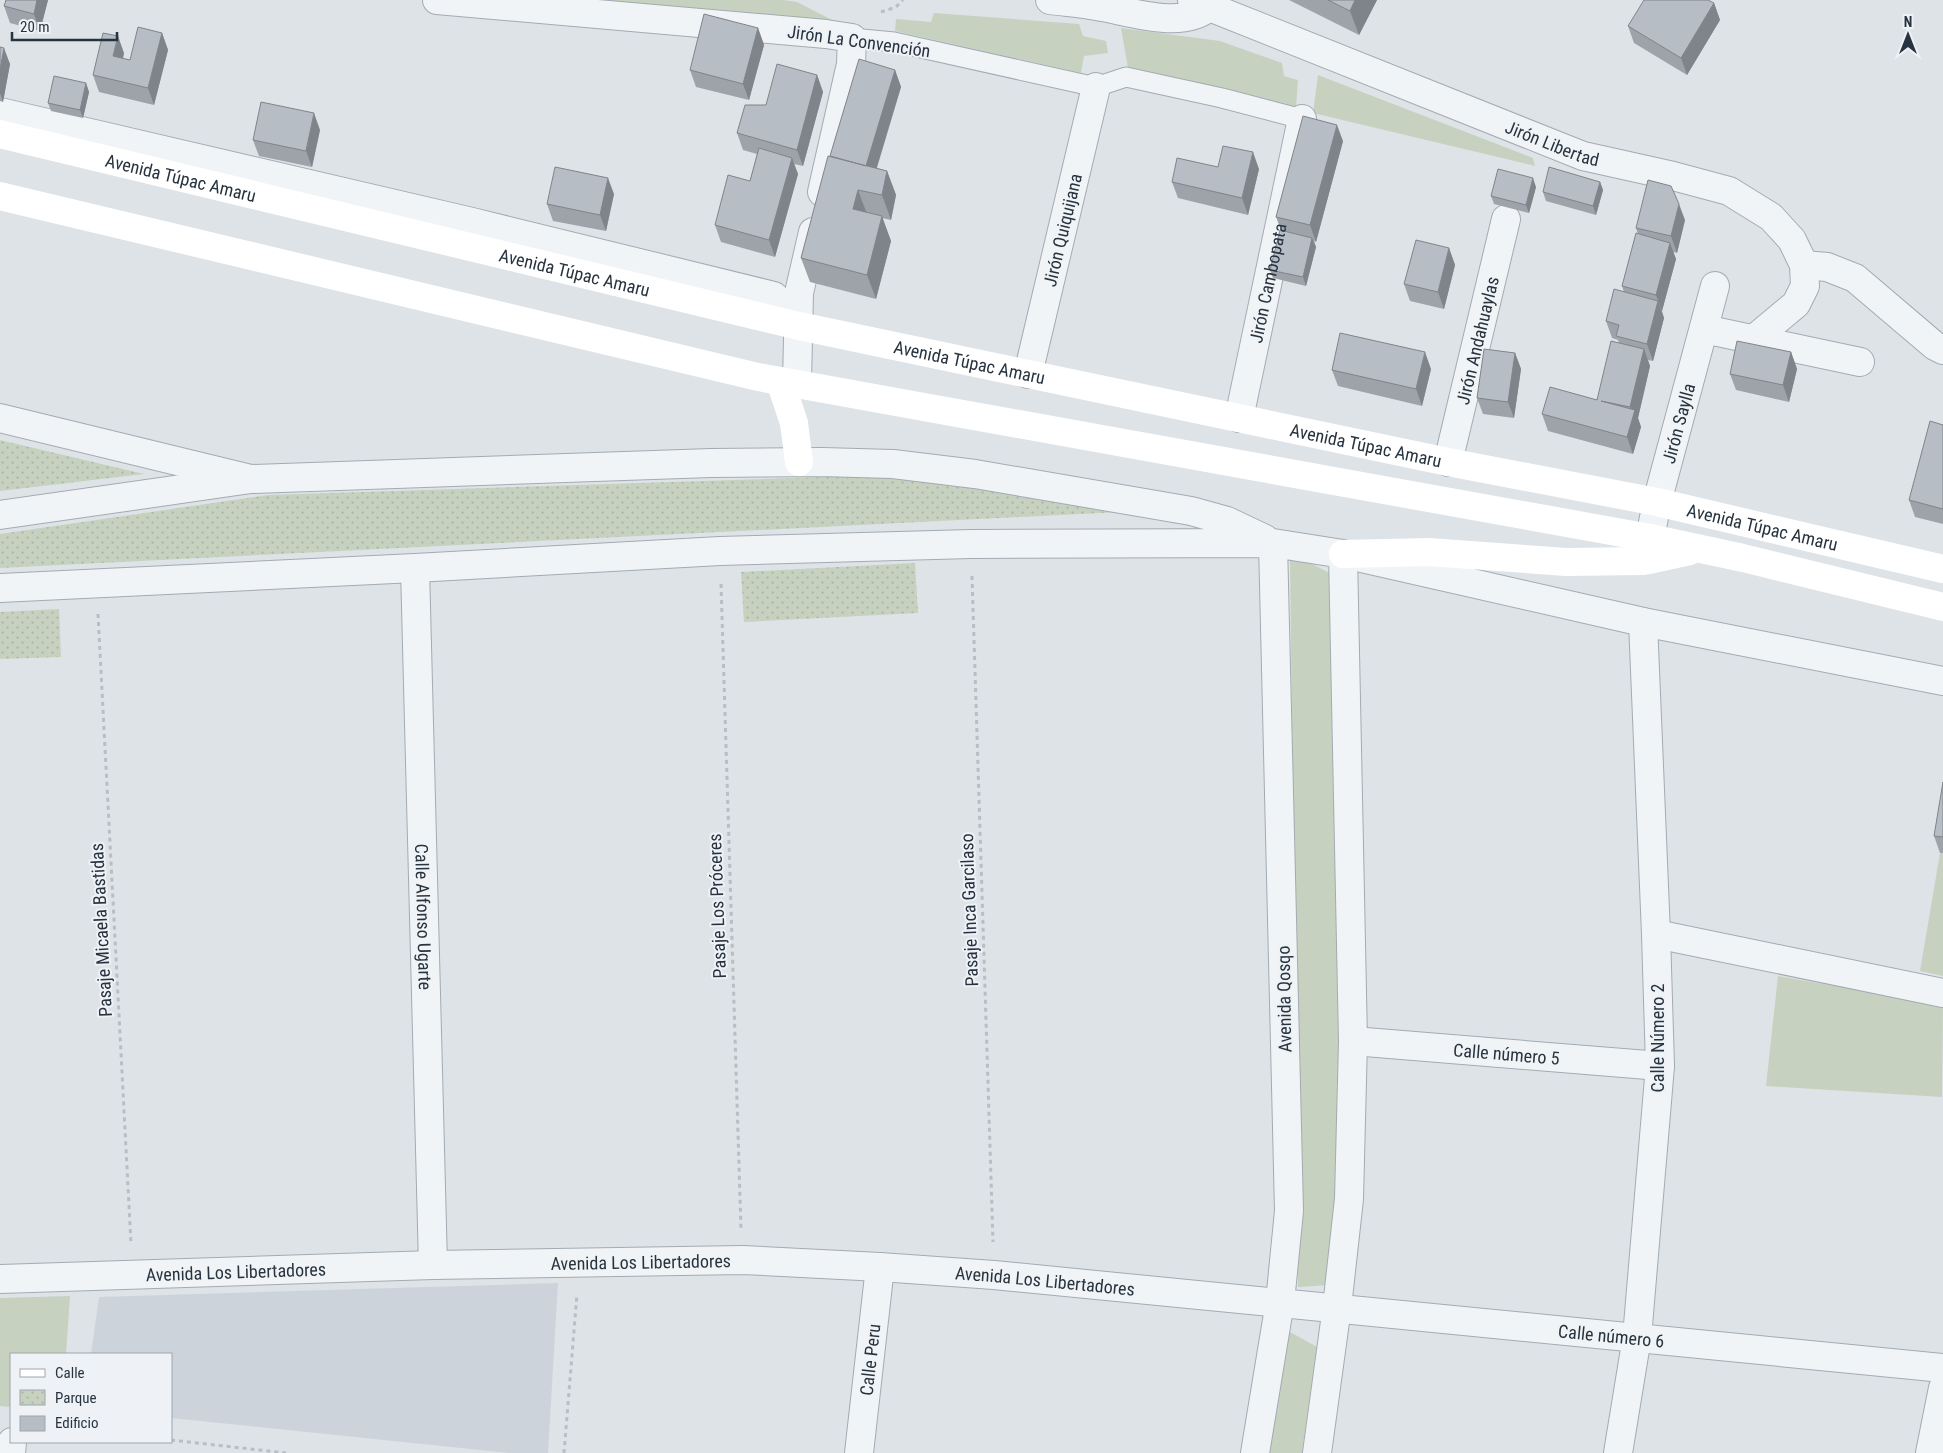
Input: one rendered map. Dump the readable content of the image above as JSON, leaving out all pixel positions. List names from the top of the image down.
{
  "streets": {
    "main road": ["Avenida Túpac Amaru"],
    "street": [
      "Jirón La Convención",
      "Jirón Libertad",
      "Jirón Quiquijana",
      "Jirón Cambopata",
      "Jirón Andahuaylas",
      "Jirón Saylla",
      "Calle Alfonso Ugarte",
      "Avenida Qosqo",
      "Calle Número 2",
      "Calle número 5",
      "Avenida Los Libertadores",
      "Calle número 6",
      "Calle Peru"
    ],
    "path": ["Pasaje Los Próceres", "Pasaje Inca Garcilaso", "Pasaje Micaela Bastidas"]
  },
  "crossings": [
    ["Jirón La Convención", "Jirón Quiquijana"],
    ["Avenida Túpac Amaru", "Jirón Quiquijana"],
    ["Avenida Túpac Amaru", "Jirón Cambopata"],
    ["Avenida Túpac Amaru", "Jirón Andahuaylas"],
    ["Avenida Túpac Amaru", "Jirón Saylla"],
    ["Pasaje Los Próceres", "Avenida Los Libertadores"],
    ["Pasaje Inca Garcilaso", "Avenida Los Libertadores"],
    ["Calle Alfonso Ugarte", "Avenida Los Libertadores"],
    ["Pasaje Micaela Bastidas", "Avenida Los Libertadores"],
    ["Avenida Qosqo", "Avenida Los Libertadores"],
    ["Avenida Qosqo", "Calle número 6"],
    ["Calle Número 2", "Calle número 5"],
    ["Calle Número 2", "Calle número 6"],
    ["Avenida Los Libertadores", "Calle número 6"],
    ["Avenida Los Libertadores", "Calle Peru"]
  ],
  "legend": ["Calle", "Parque", "Edificio"],
  "scale_bar": "20 m",
  "north": "top"
}
